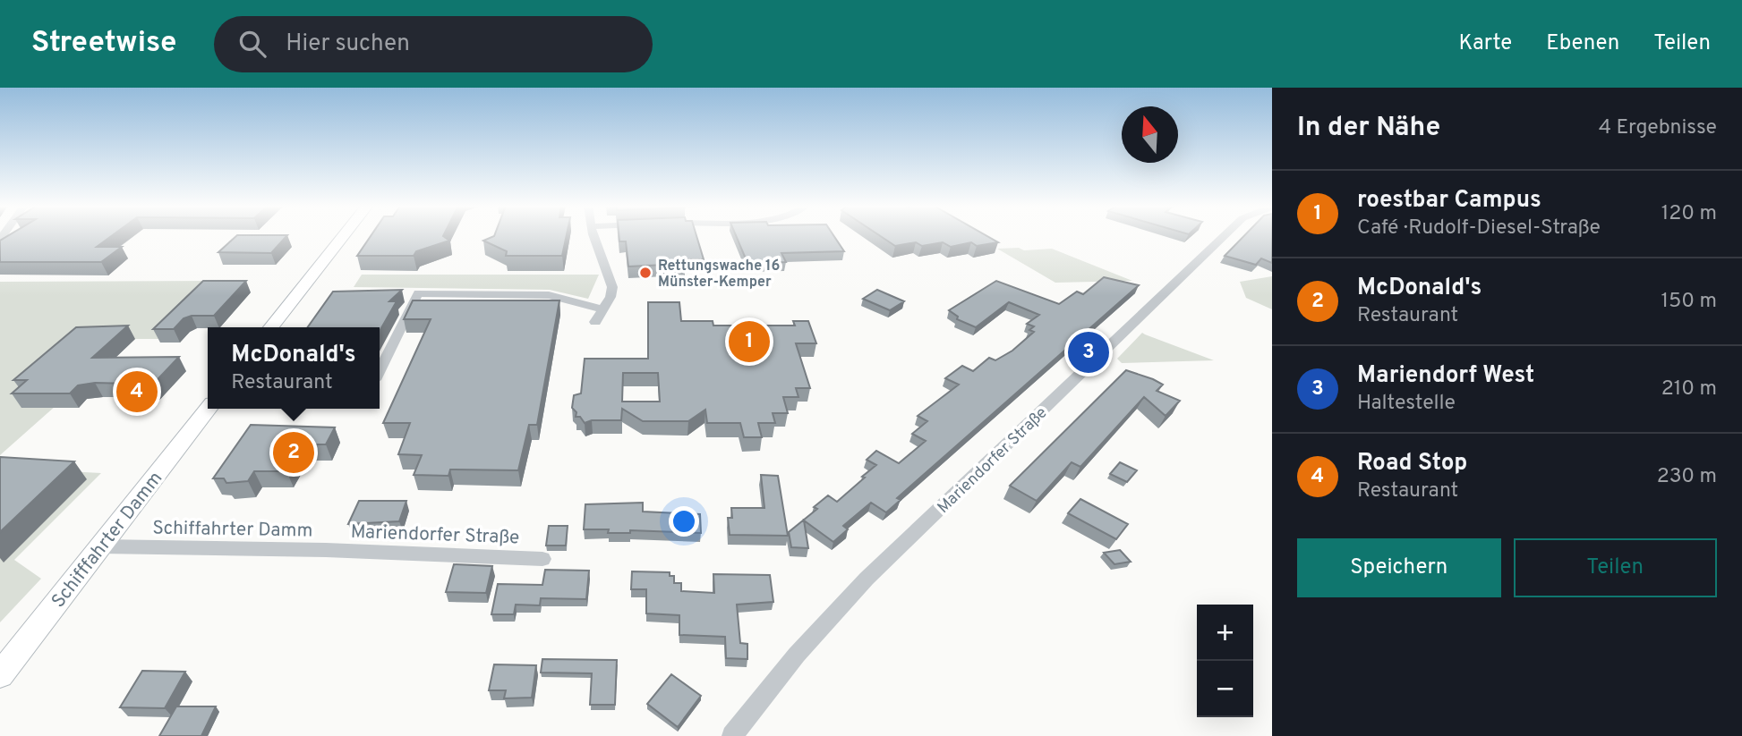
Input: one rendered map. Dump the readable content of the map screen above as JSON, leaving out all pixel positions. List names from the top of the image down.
{
  "streets": {
    "main road": ["Schifffahrter Damm"],
    "street": ["Mariendorfer Straße", "Schiffahrter Damm"]
  },
  "crossings": [
    ["Mariendorfer Straße", "Schiffahrter Damm"],
    ["Schiffahrter Damm", "Schifffahrter Damm"]
  ],
  "places": ["Rettungswache 16 Münster-Kemper"],
  "north": "top",
  "page": {
    "header": "Streetwise",
    "search": "Hier suchen",
    "nav": ["Karte", "Ebenen", "Teilen"],
    "heading": ["In der Nähe", "4 Ergebnisse"],
    "list": [
      {
        "mark": "1",
        "name": "roestbar Campus",
        "note": "Café · Rudolf-Diesel-Straße",
        "value": "120 m"
      },
      {
        "mark": "2",
        "name": "McDonald's",
        "note": "Restaurant",
        "value": "150 m"
      },
      {
        "mark": "3",
        "name": "Mariendorf West",
        "note": "Haltestelle",
        "value": "210 m"
      },
      {
        "mark": "4",
        "name": "Road Stop",
        "note": "Restaurant",
        "value": "230 m"
      }
    ],
    "pins": [
      "1",
      "3",
      "4",
      "2"
    ],
    "popup": ["McDonald's", "Restaurant"],
    "buttons": ["Speichern", "Teilen"],
    "map_buttons": ["+", "−"]
  }
}
